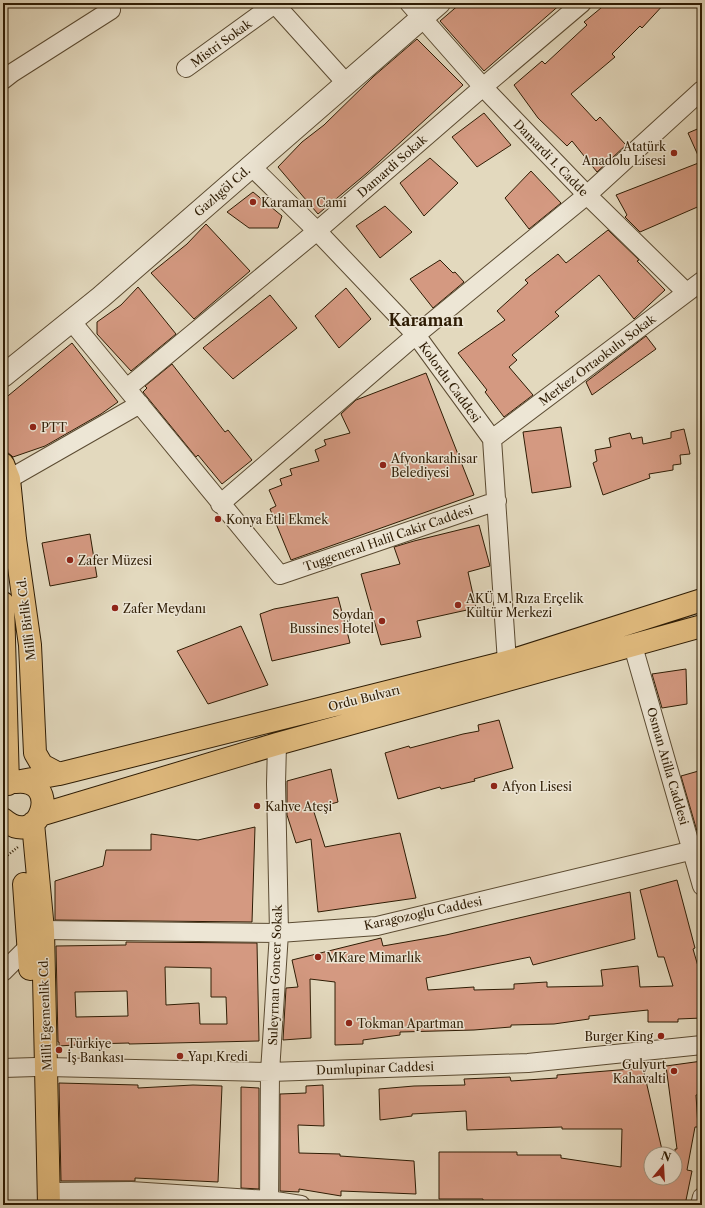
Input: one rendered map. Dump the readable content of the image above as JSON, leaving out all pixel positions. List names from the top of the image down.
{
  "streets": {
    "main road": ["Millî Birlik Cd.", "Ordu Bulvarı", "Millî Egemenlik Cd."],
    "street": [
      "Mistri Sokak",
      "Damardi 1. Cadde",
      "Damardi Sokak",
      "Gazlıgöl Cd.",
      "Merkez Ortaokulu Sokak",
      "Kolordu Caddesi",
      "Tuggeneral Halil Cakir Caddesi",
      "Osman Atilla Caddesi",
      "Karagozoglu Caddesi",
      "Suleyrnan Goncer Sokak",
      "Dumlupinar Caddesi"
    ]
  },
  "crossings": [
    ["Damardi 1. Cadde", "Damardi Sokak"],
    ["Damardi 1. Cadde", "Gazlıgöl Cd."],
    ["Damardi 1. Cadde", "Merkez Ortaokulu Sokak"],
    ["Damardi Sokak", "Kolordu Caddesi"],
    ["Gazlıgöl Cd.", "Kolordu Caddesi"],
    ["Merkez Ortaokulu Sokak", "Kolordu Caddesi"],
    ["Millî Birlik Cd.", "Ordu Bulvarı"],
    ["Ordu Bulvarı", "Osman Atilla Caddesi"],
    ["Ordu Bulvarı", "Suleyrnan Goncer Sokak"],
    ["Ordu Bulvarı", "Millî Egemenlik Cd."],
    ["Osman Atilla Caddesi", "Karagozoglu Caddesi"],
    ["Karagozoglu Caddesi", "Suleyrnan Goncer Sokak"],
    ["Karagozoglu Caddesi", "Millî Egemenlik Cd."],
    ["Suleyrnan Goncer Sokak", "Dumlupinar Caddesi"],
    ["Millî Egemenlik Cd.", "Dumlupinar Caddesi"]
  ],
  "districts": ["Karaman"],
  "places": [
    "Atatürk Anadolu Lisesi",
    "Karaman Cami",
    "PTT",
    "Afyonkarahisar Belediyesi",
    "Konya Etli Ekmek",
    "Zafer Müzesi",
    "AKÜ M. Rıza Erçelik Kültür Merkezi",
    "Zafer Meydanı",
    "Soydan Bussines Hotel",
    "Afyon Lisesi",
    "Kahve Ateşi",
    "MKare Mimarlık",
    "Tokman Apartman",
    "Burger King",
    "Türkiye İş Bankası",
    "Yapı Kredi",
    "Gulyurt Kahavalti"
  ],
  "north": "top"
}
